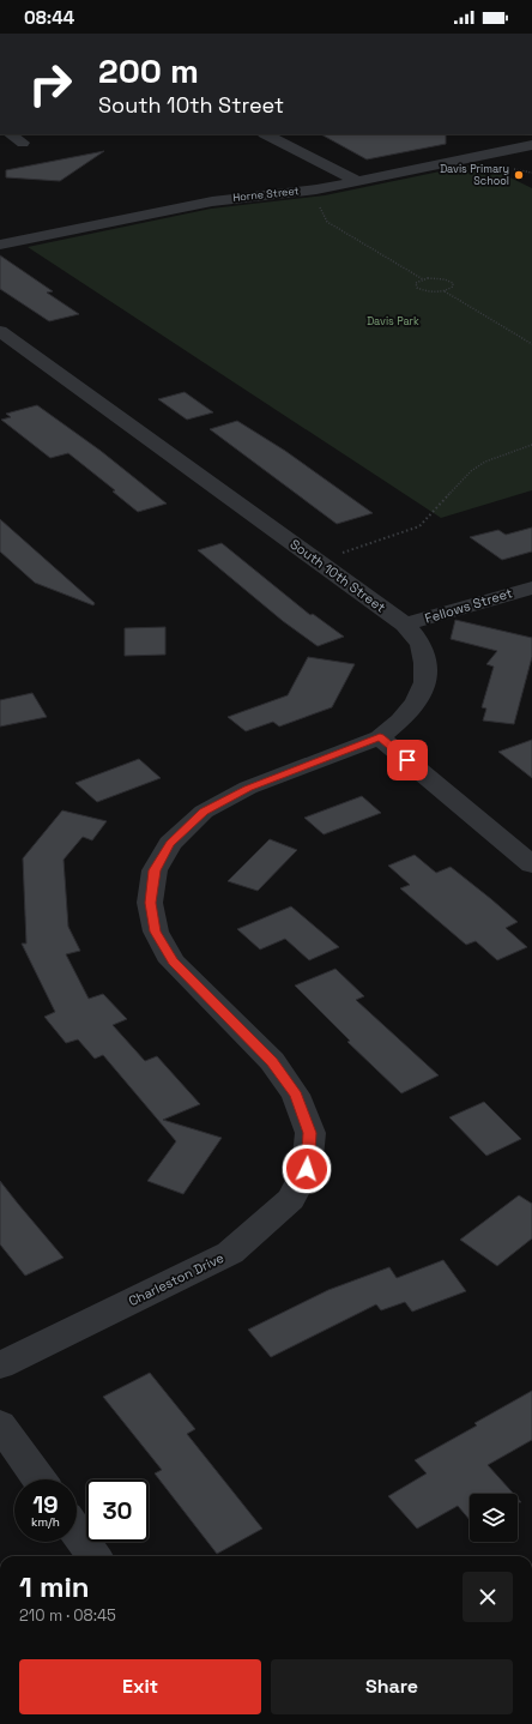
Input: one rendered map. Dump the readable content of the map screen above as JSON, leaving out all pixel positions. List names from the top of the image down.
{
  "streets": {
    "street": [
      "Horne Street",
      "South 10th Street",
      "Fellows Street",
      "Charleston Drive"
    ]
  },
  "crossings": [
    ["South 10th Street", "Fellows Street"],
    ["South 10th Street", "Charleston Drive"]
  ],
  "parks": ["Davis Park"],
  "places": ["Davis Primary School"],
  "page": {
    "status": "08:44",
    "turn": ["200 m", "South 10th Street"],
    "speed": "19 km/h",
    "limit": "30",
    "heading": ["1 min", "210 m · 08:45"],
    "buttons": ["Exit", "Share"]
  }
}
